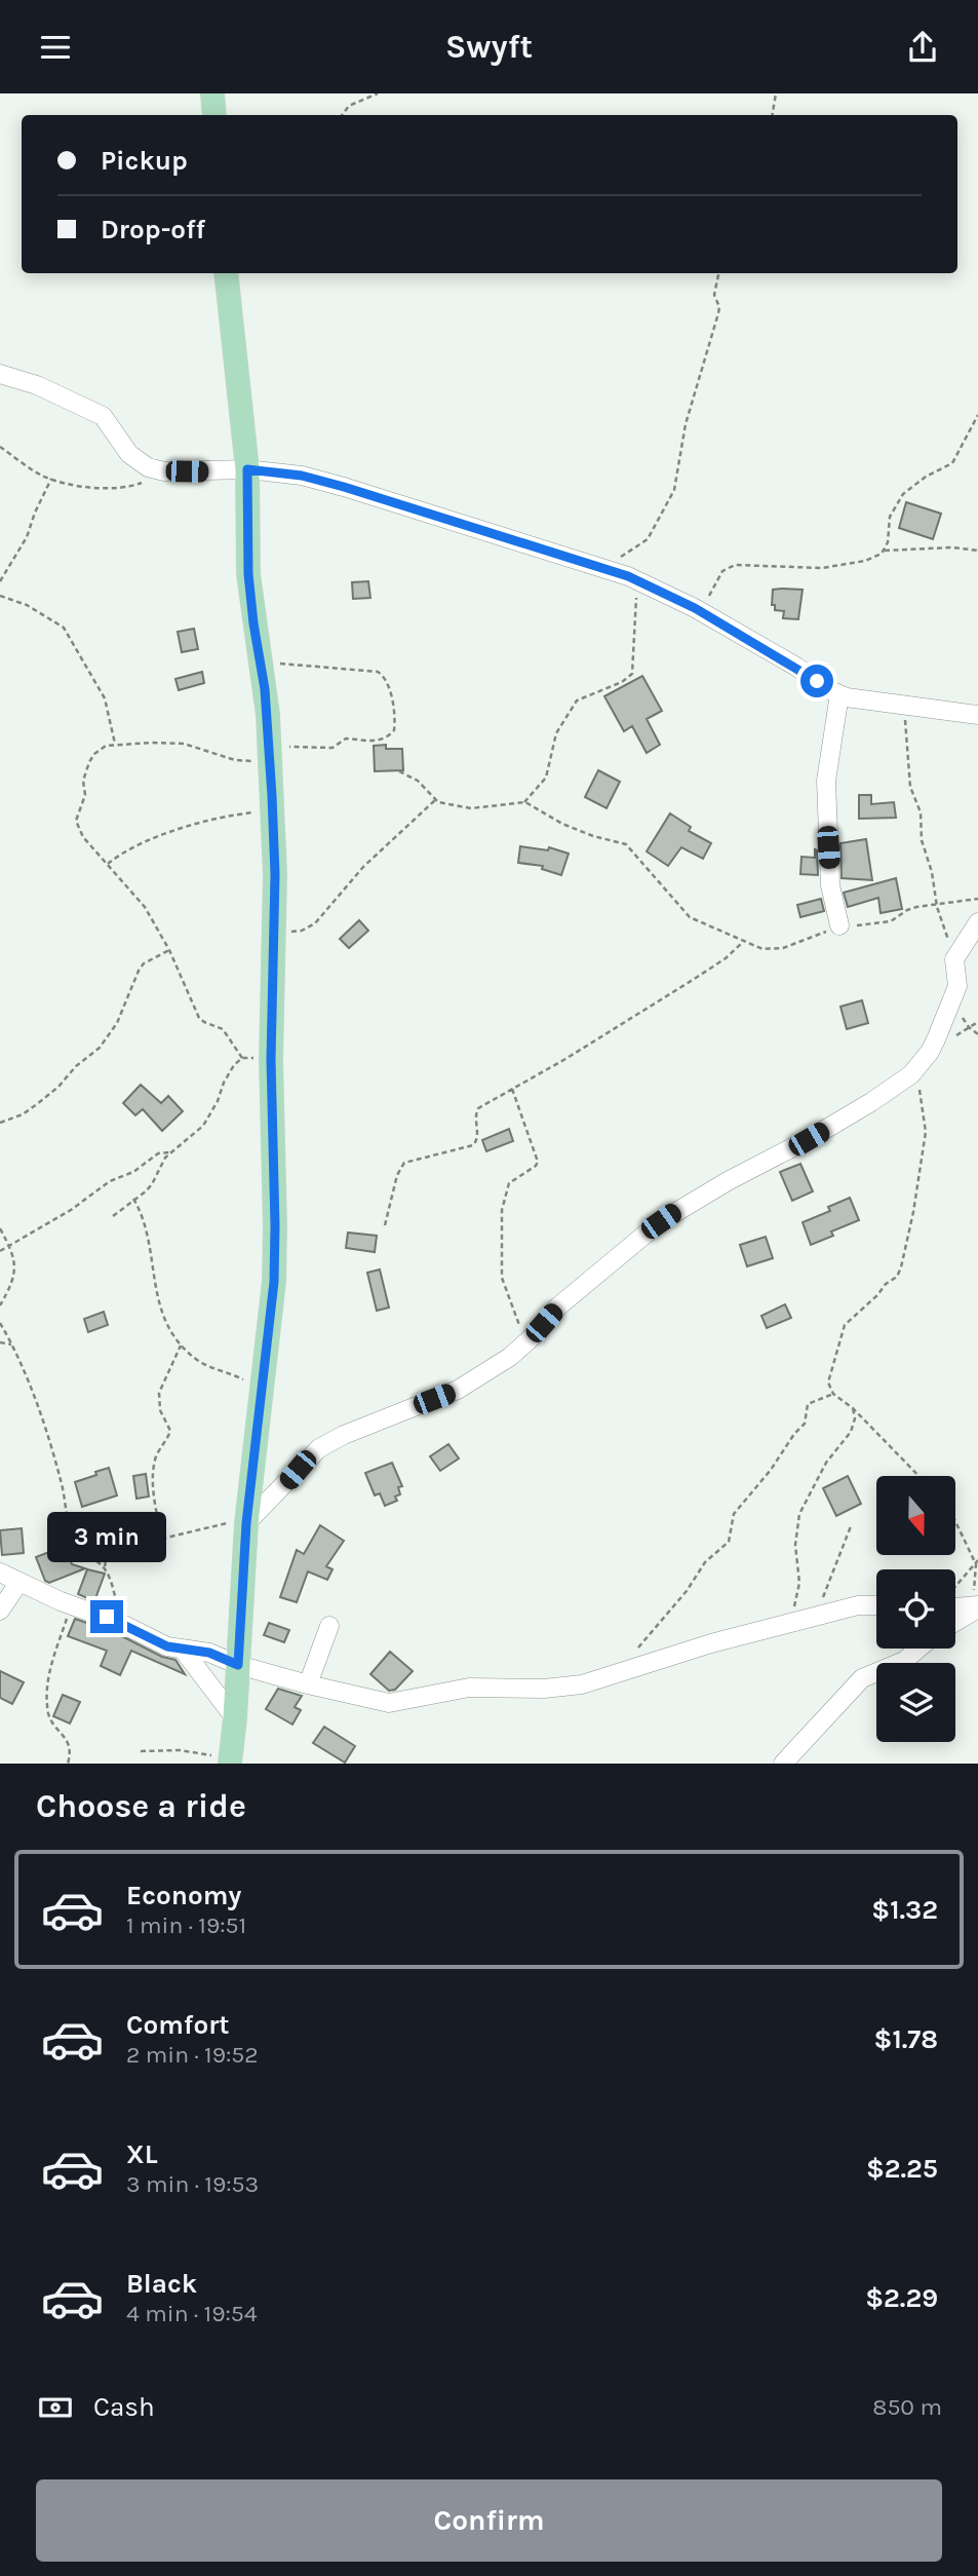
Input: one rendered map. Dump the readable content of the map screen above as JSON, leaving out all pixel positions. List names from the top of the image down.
{
  "north": "bottom",
  "page": {
    "header": "Swyft",
    "banner": ["Pickup", "Drop-off"],
    "bubble": "3 min",
    "heading": "Choose a ride",
    "list": [
      {
        "name": "Economy",
        "note": "1 min · 19:51",
        "value": "$1.32"
      },
      {
        "name": "Comfort",
        "note": "2 min · 19:52",
        "value": "$1.78"
      },
      {
        "name": "XL",
        "note": "3 min · 19:53",
        "value": "$2.25"
      },
      {
        "name": "Black",
        "note": "4 min · 19:54",
        "value": "$2.29"
      }
    ],
    "pay": ["Cash", "850 m"],
    "buttons": "Confirm"
  }
}
